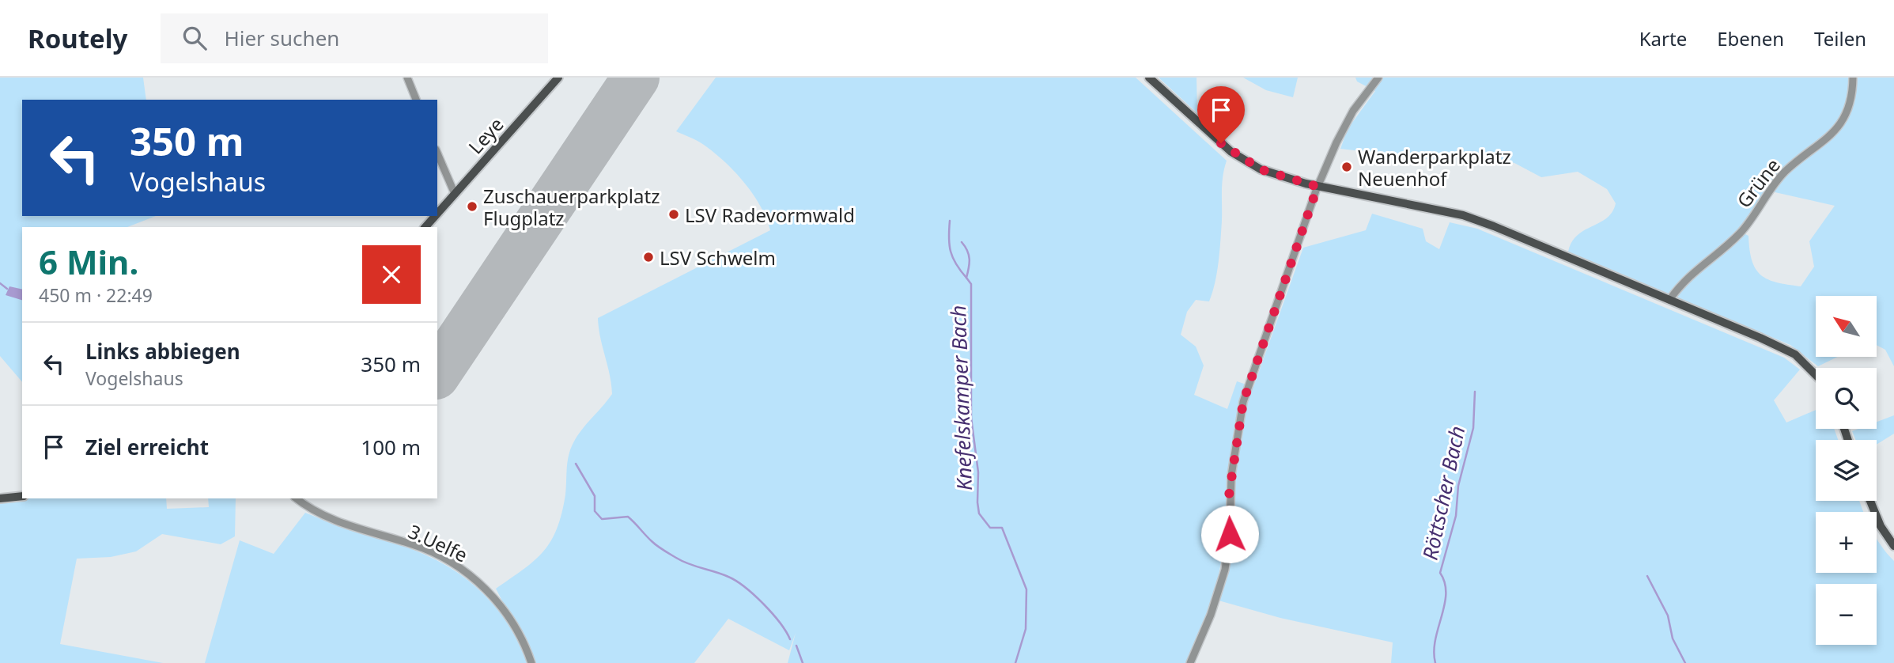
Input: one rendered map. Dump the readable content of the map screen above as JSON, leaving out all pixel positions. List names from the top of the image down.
{
  "streets": {
    "main road": ["Leye"],
    "street": ["Grüne", "3.Uelfe"]
  },
  "water": ["Knefelskamper Bach", "Röttscher Bach"],
  "places": [
    "Wanderparkplatz Neuenhof",
    "Zuschauerparkplatz Flugplatz",
    "LSV Radevormwald",
    "LSV Schwelm"
  ],
  "north": "top left",
  "page": {
    "header": "Routely",
    "search": "Hier suchen",
    "nav": ["Karte", "Ebenen", "Teilen"],
    "turn": ["350 m", "Vogelshaus"],
    "heading": ["6 Min.", "450 m · 22:49"],
    "map_buttons": ["+", "−"],
    "list": [
      {
        "name": "Links abbiegen",
        "note": "Vogelshaus",
        "value": "350 m"
      },
      {
        "name": "Ziel erreicht",
        "value": "100 m"
      }
    ]
  }
}
